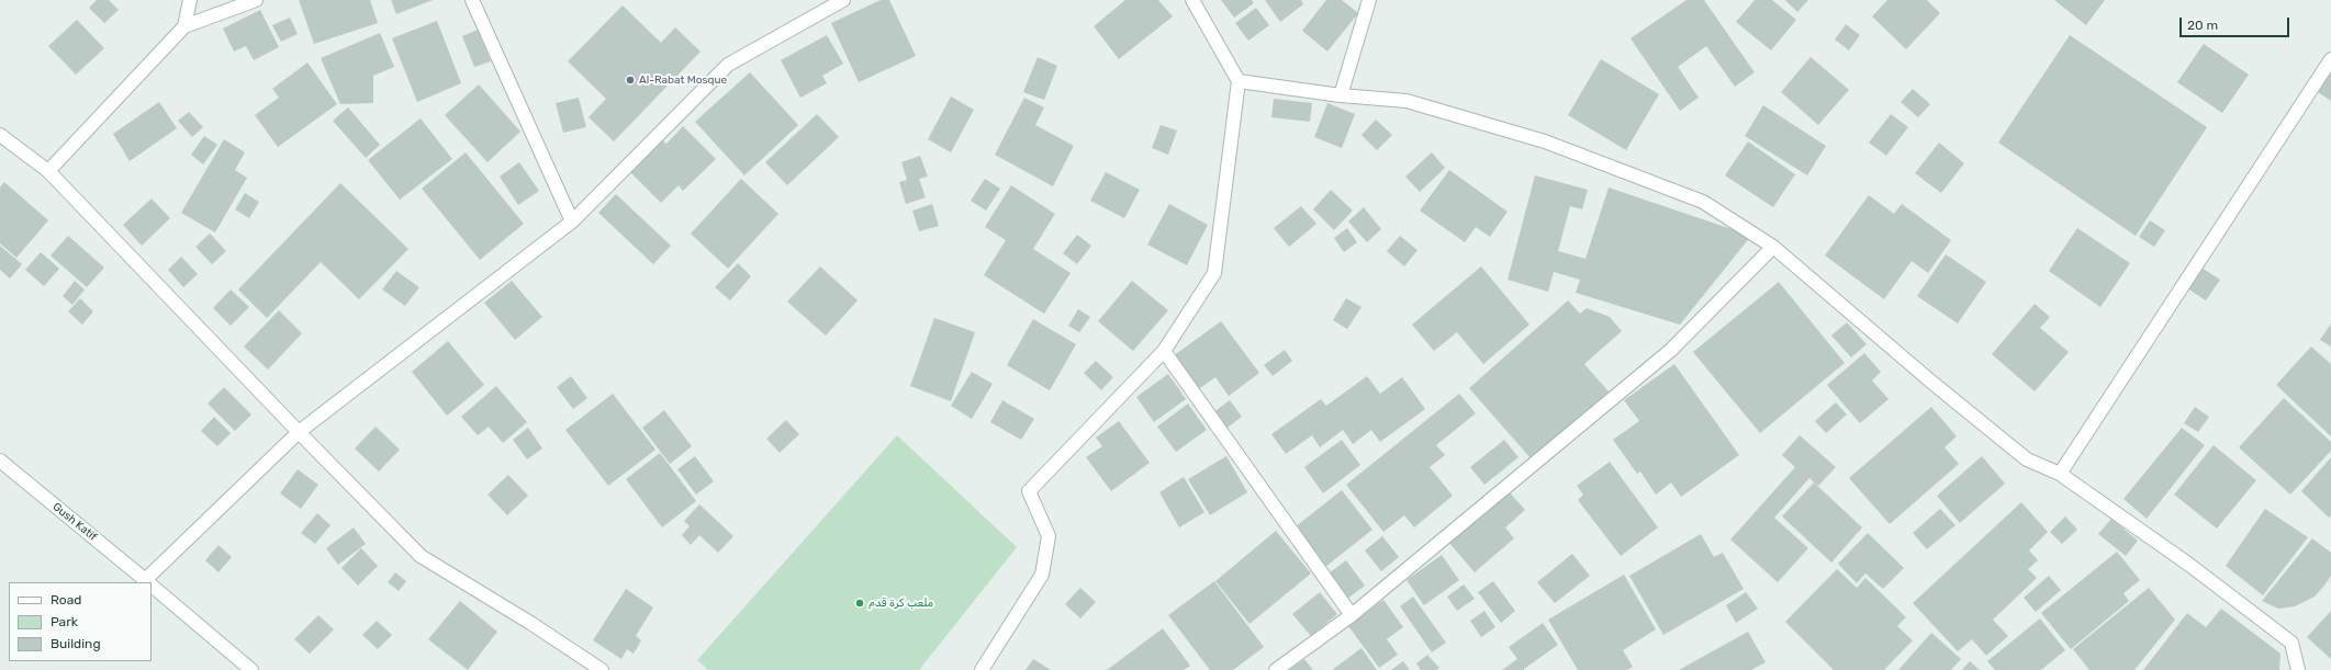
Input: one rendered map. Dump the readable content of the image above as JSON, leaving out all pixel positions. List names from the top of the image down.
{
  "streets": {
    "street": ["Gush Katif"]
  },
  "places": ["Al-Rabat Mosque", "ملعب كرة قدم"],
  "legend": ["Road", "Park", "Building"],
  "scale_bar": "20 m"
}
